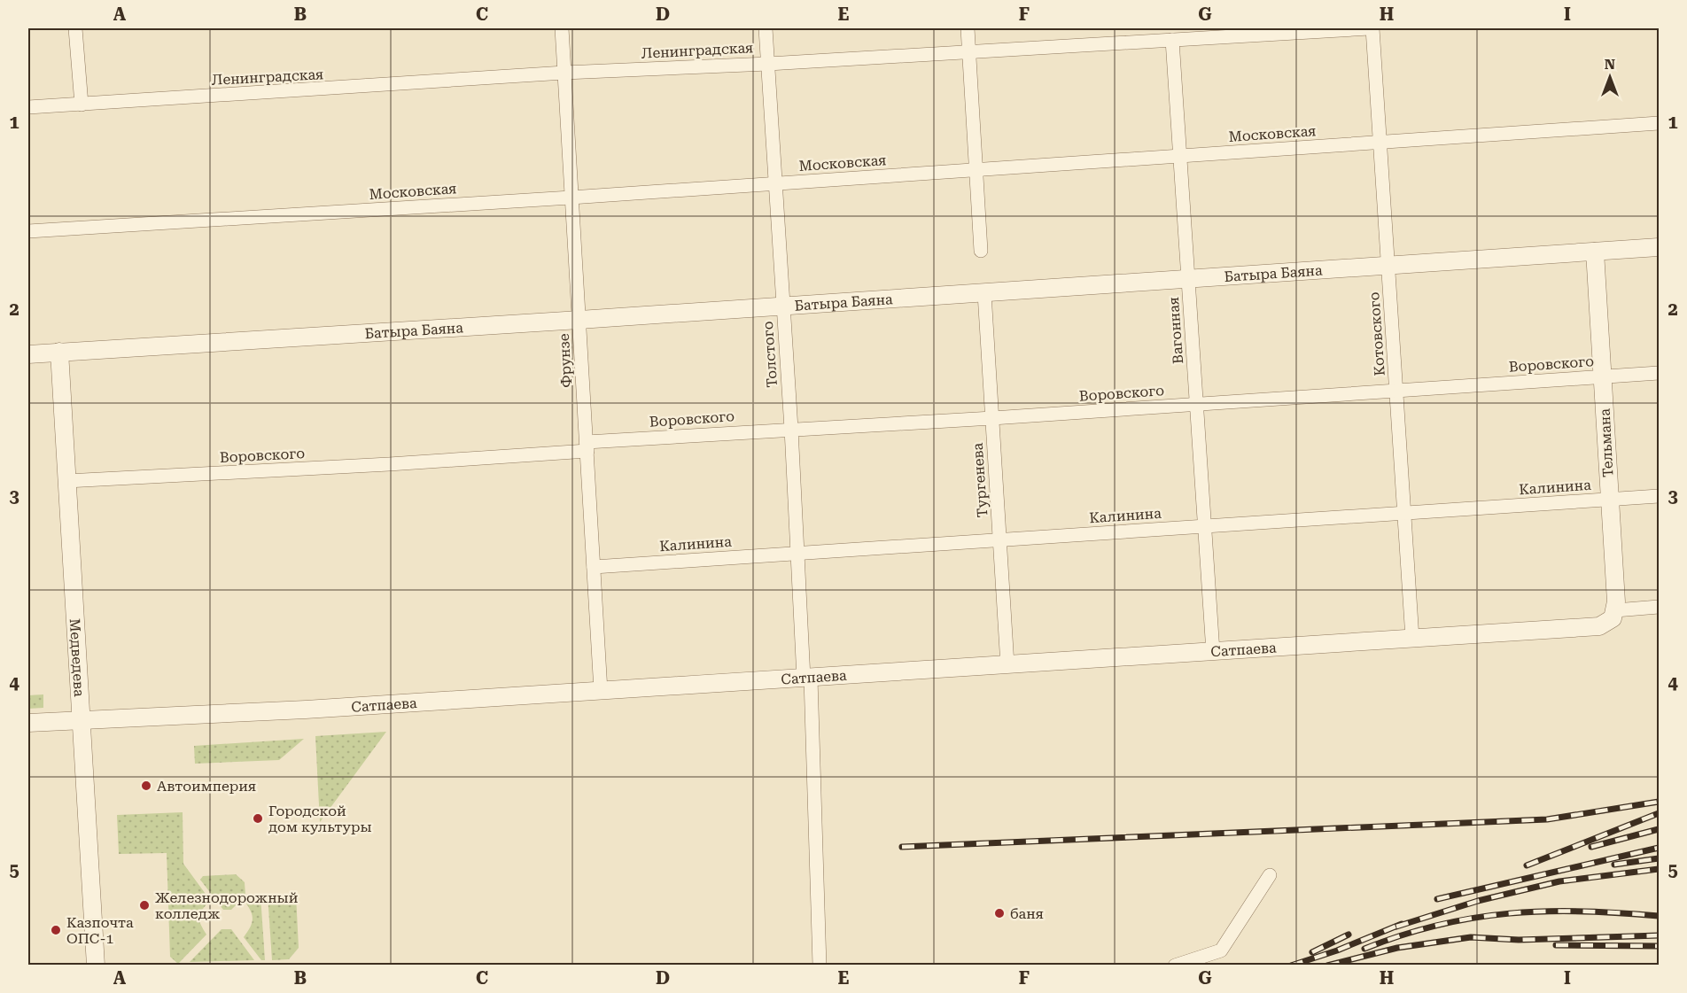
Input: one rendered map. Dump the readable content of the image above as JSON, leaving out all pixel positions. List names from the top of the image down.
{
  "streets": {
    "street": [
      "Ленинградская",
      "Московская",
      "Батыра Баяна",
      "Вагонная",
      "Котовского",
      "Толстого",
      "Фрунзе",
      "Воровского",
      "Тельмана",
      "Тургенева",
      "Калинина",
      "Сатпаева",
      "Медведева"
    ]
  },
  "crossings": [
    ["Ленинградская", "Вагонная"],
    ["Ленинградская", "Котовского"],
    ["Ленинградская", "Толстого"],
    ["Ленинградская", "Фрунзе"],
    ["Московская", "Вагонная"],
    ["Московская", "Котовского"],
    ["Московская", "Толстого"],
    ["Московская", "Фрунзе"],
    ["Батыра Баяна", "Вагонная"],
    ["Батыра Баяна", "Котовского"],
    ["Батыра Баяна", "Толстого"],
    ["Батыра Баяна", "Фрунзе"],
    ["Батыра Баяна", "Тельмана"],
    ["Батыра Баяна", "Тургенева"],
    ["Батыра Баяна", "Медведева"],
    ["Вагонная", "Воровского"],
    ["Вагонная", "Калинина"],
    ["Вагонная", "Сатпаева"],
    ["Котовского", "Воровского"],
    ["Котовского", "Калинина"],
    ["Котовского", "Сатпаева"],
    ["Толстого", "Воровского"],
    ["Толстого", "Калинина"],
    ["Толстого", "Сатпаева"],
    ["Фрунзе", "Воровского"],
    ["Фрунзе", "Калинина"],
    ["Фрунзе", "Сатпаева"],
    ["Воровского", "Тельмана"],
    ["Воровского", "Тургенева"],
    ["Воровского", "Медведева"],
    ["Тельмана", "Калинина"],
    ["Тельмана", "Сатпаева"],
    ["Тургенева", "Калинина"],
    ["Тургенева", "Сатпаева"],
    ["Сатпаева", "Медведева"]
  ],
  "places": [
    "Автоимперия",
    "Городской дом культуры",
    "Железнодорожный колледж",
    "баня",
    "Казпочта ОПС-1"
  ],
  "north": "top",
  "grid": {
    "columns": [
      "A",
      "B",
      "C",
      "D",
      "E",
      "F",
      "G",
      "H",
      "I"
    ],
    "rows": [
      "1",
      "2",
      "3",
      "4",
      "5"
    ]
  }
}
